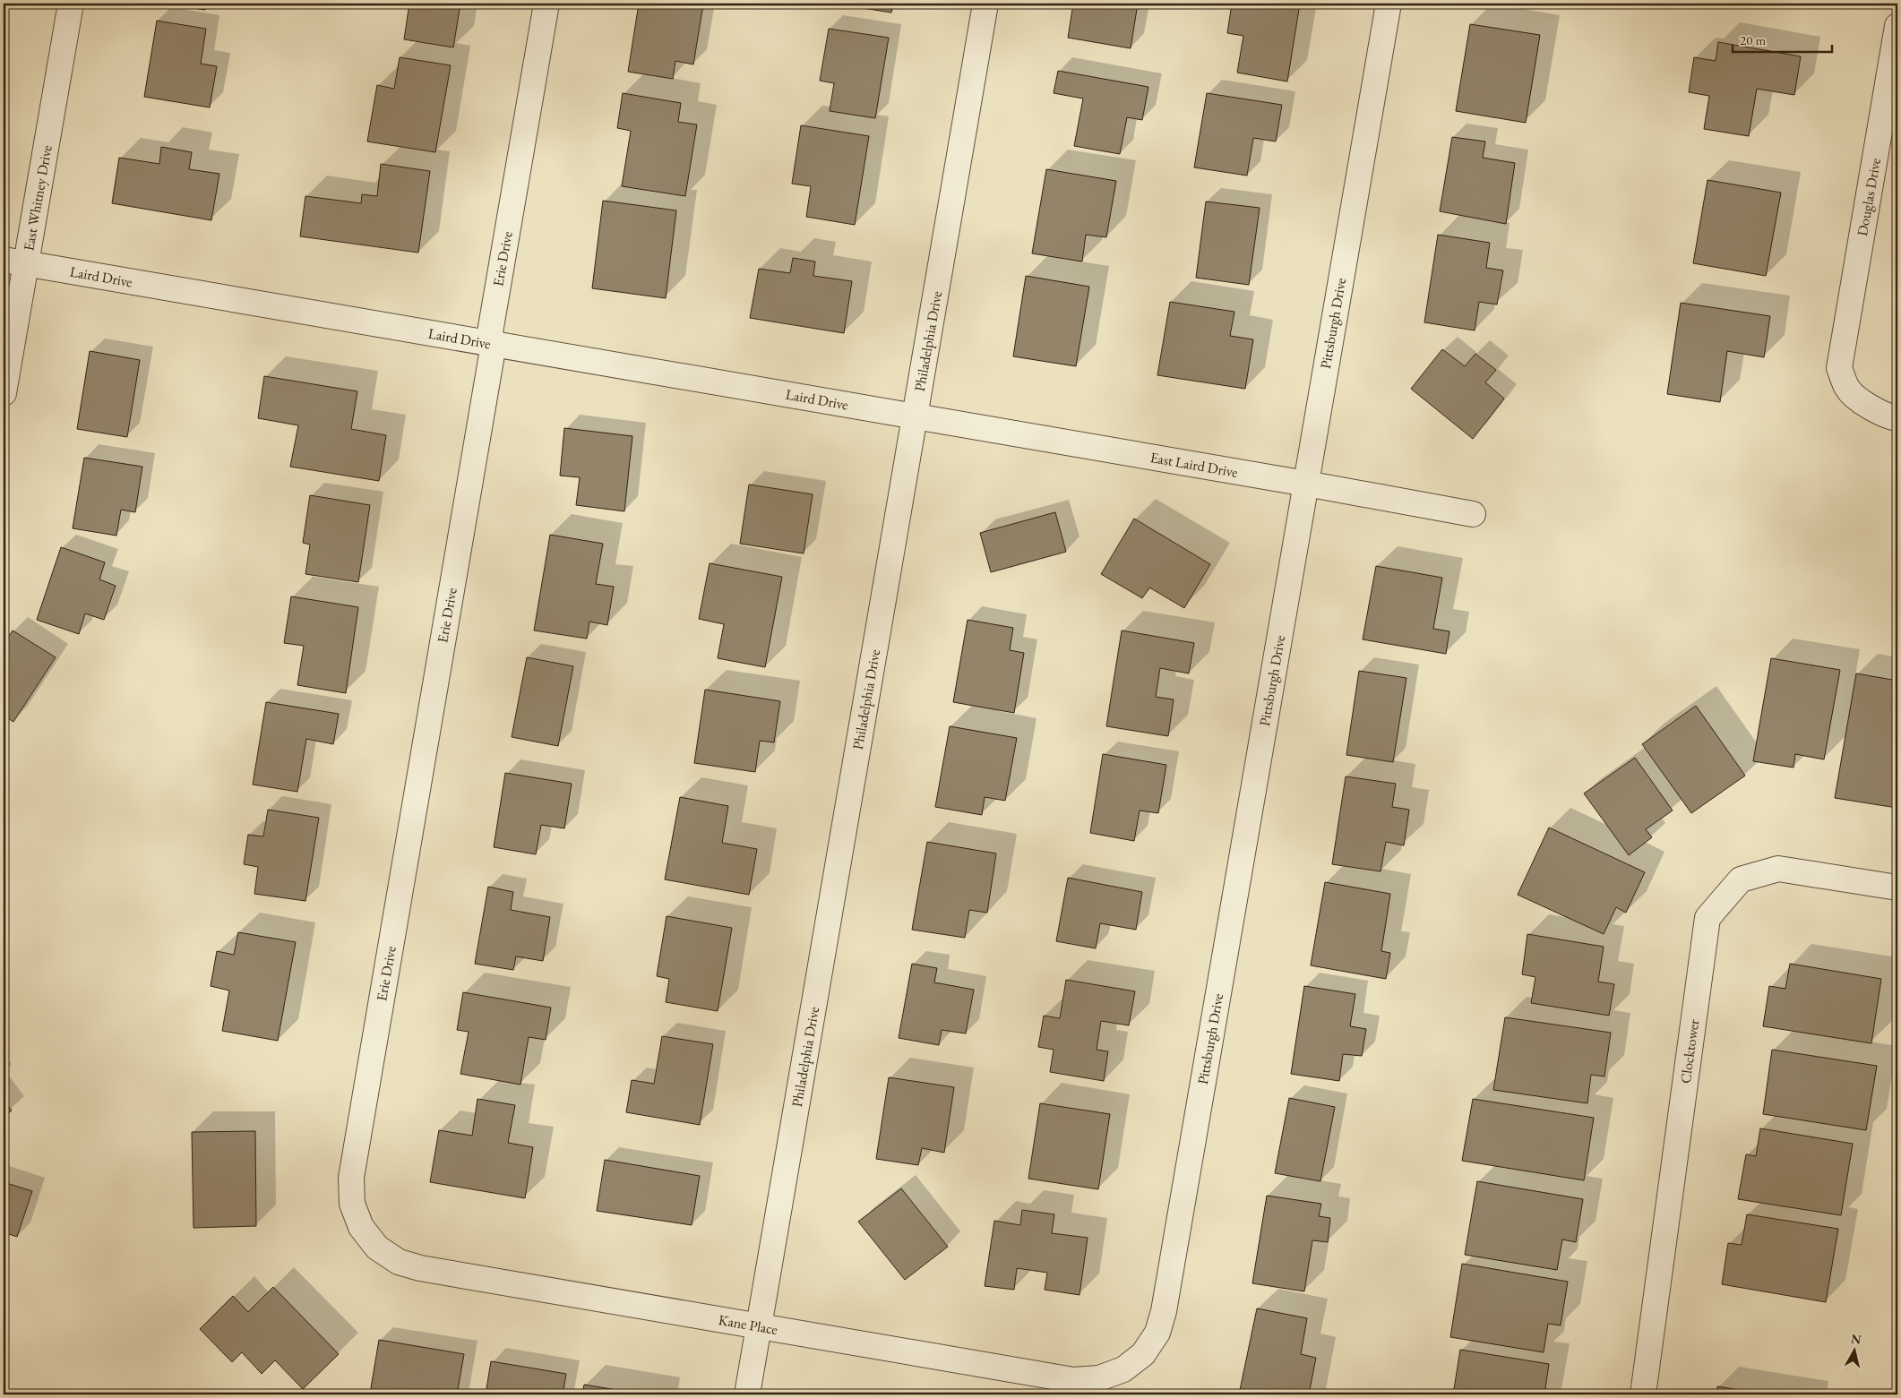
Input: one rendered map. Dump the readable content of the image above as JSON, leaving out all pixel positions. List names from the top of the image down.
{
  "streets": {
    "street": [
      "Douglas Drive",
      "East Whitney Drive",
      "Erie Drive",
      "Laird Drive",
      "Pittsburgh Drive",
      "Philadelphia Drive",
      "East Laird Drive",
      "Clocktower",
      "Kane Place"
    ]
  },
  "crossings": [
    ["East Whitney Drive", "Laird Drive"],
    ["Erie Drive", "Laird Drive"],
    ["Erie Drive", "Kane Place"],
    ["Laird Drive", "Philadelphia Drive"],
    ["Laird Drive", "East Laird Drive"],
    ["Pittsburgh Drive", "East Laird Drive"],
    ["Pittsburgh Drive", "Kane Place"],
    ["Philadelphia Drive", "East Laird Drive"],
    ["Philadelphia Drive", "Kane Place"]
  ],
  "scale_bar": "20 m",
  "north": "top"
}
